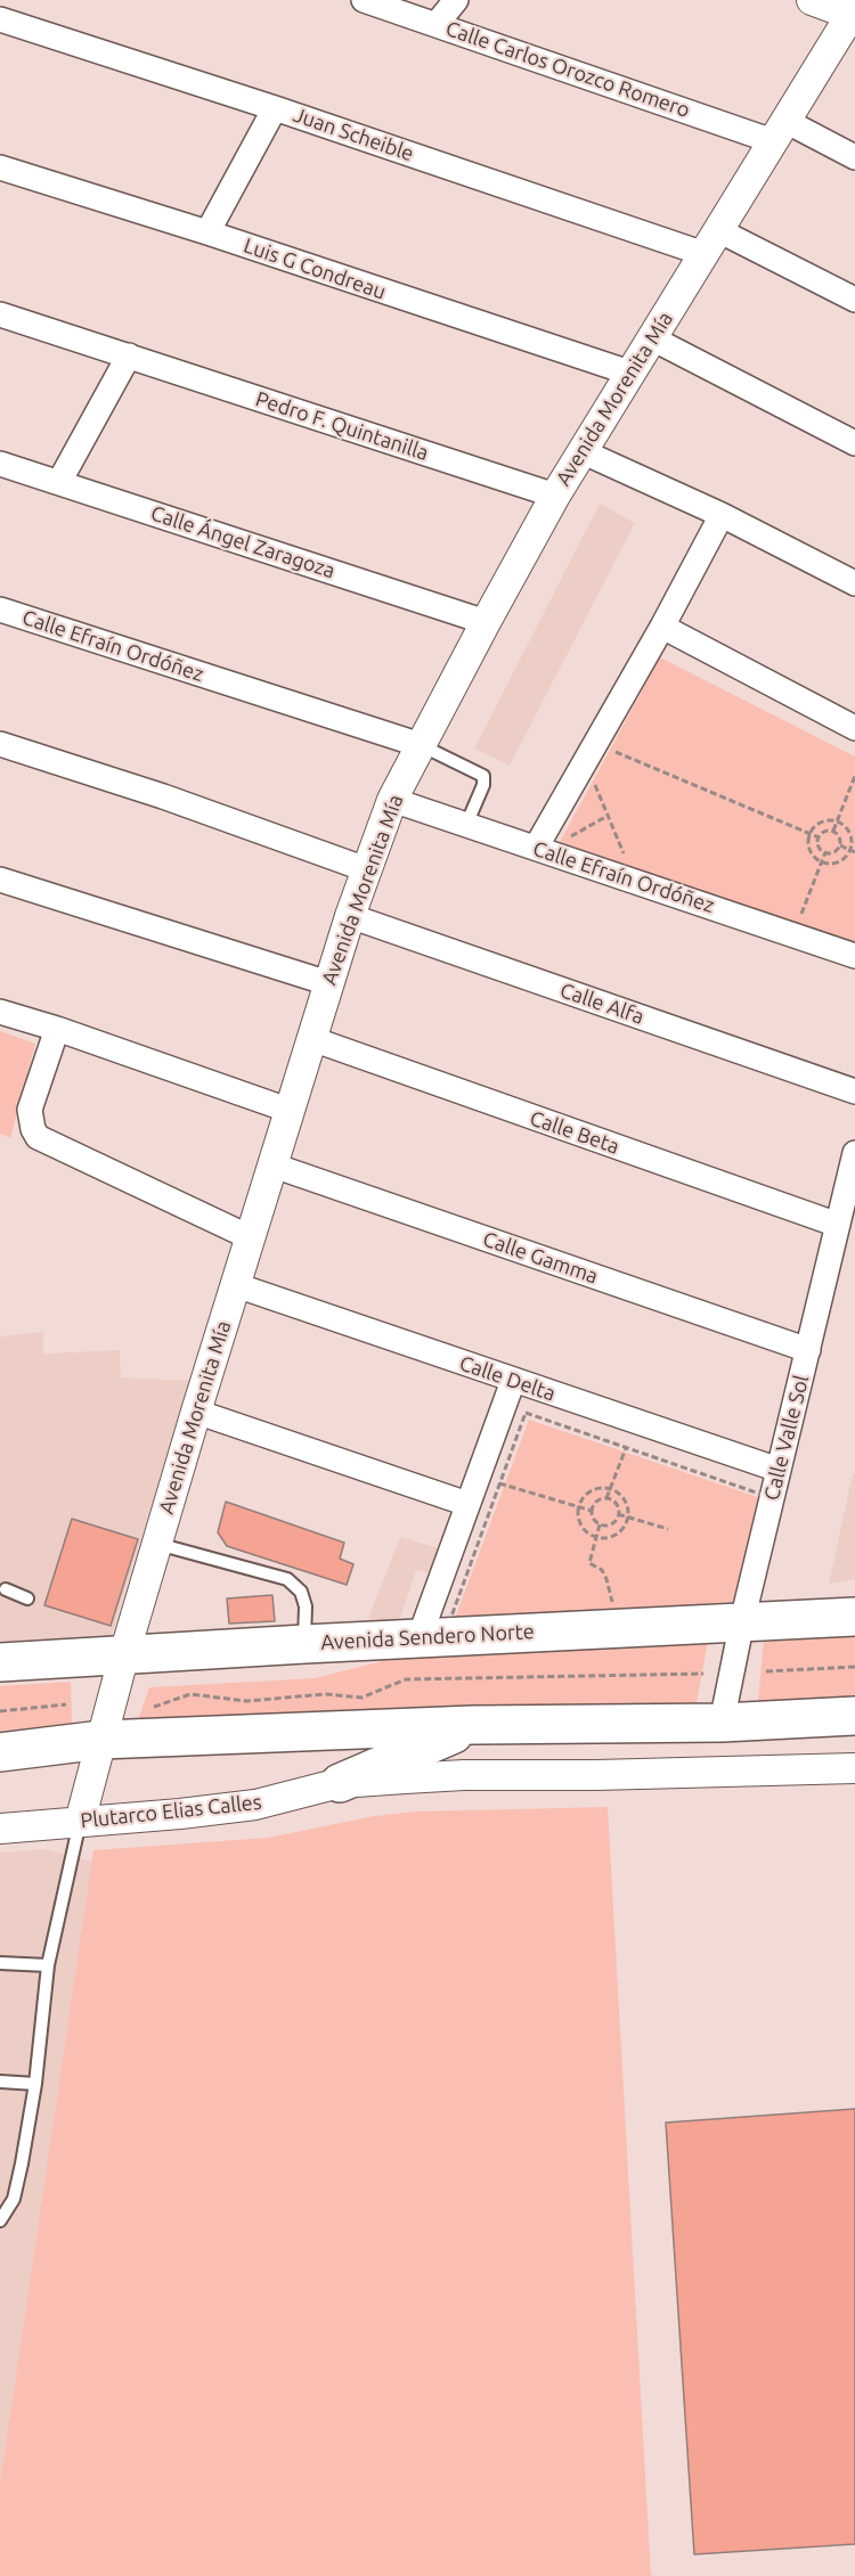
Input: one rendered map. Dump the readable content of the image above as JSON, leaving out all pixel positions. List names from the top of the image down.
{
  "streets": {
    "main road": ["Avenida Sendero Norte"],
    "street": [
      "Calle Carlos Orozco Romero",
      "Juan Scheible",
      "Luis G Condreau",
      "Avenida Morenita Mía",
      "Pedro F. Quintanilla",
      "Calle Ángel Zaragoza",
      "Calle Efraín Ordóñez",
      "Calle Alfa",
      "Calle Beta",
      "Calle Gamma",
      "Calle Delta",
      "Calle Valle Sol",
      "Plutarco Elias Calles"
    ]
  },
  "crossings": [
    ["Calle Carlos Orozco Romero", "Avenida Morenita Mía"],
    ["Juan Scheible", "Avenida Morenita Mía"],
    ["Luis G Condreau", "Avenida Morenita Mía"],
    ["Avenida Morenita Mía", "Pedro F. Quintanilla"],
    ["Avenida Morenita Mía", "Calle Ángel Zaragoza"],
    ["Avenida Morenita Mía", "Calle Efraín Ordóñez"],
    ["Avenida Morenita Mía", "Calle Alfa"],
    ["Avenida Morenita Mía", "Calle Beta"],
    ["Avenida Morenita Mía", "Calle Gamma"],
    ["Avenida Morenita Mía", "Calle Delta"],
    ["Avenida Morenita Mía", "Avenida Sendero Norte"],
    ["Avenida Morenita Mía", "Plutarco Elias Calles"],
    ["Calle Beta", "Calle Valle Sol"],
    ["Calle Gamma", "Calle Valle Sol"],
    ["Calle Delta", "Calle Valle Sol"],
    ["Calle Valle Sol", "Avenida Sendero Norte"]
  ]
}
